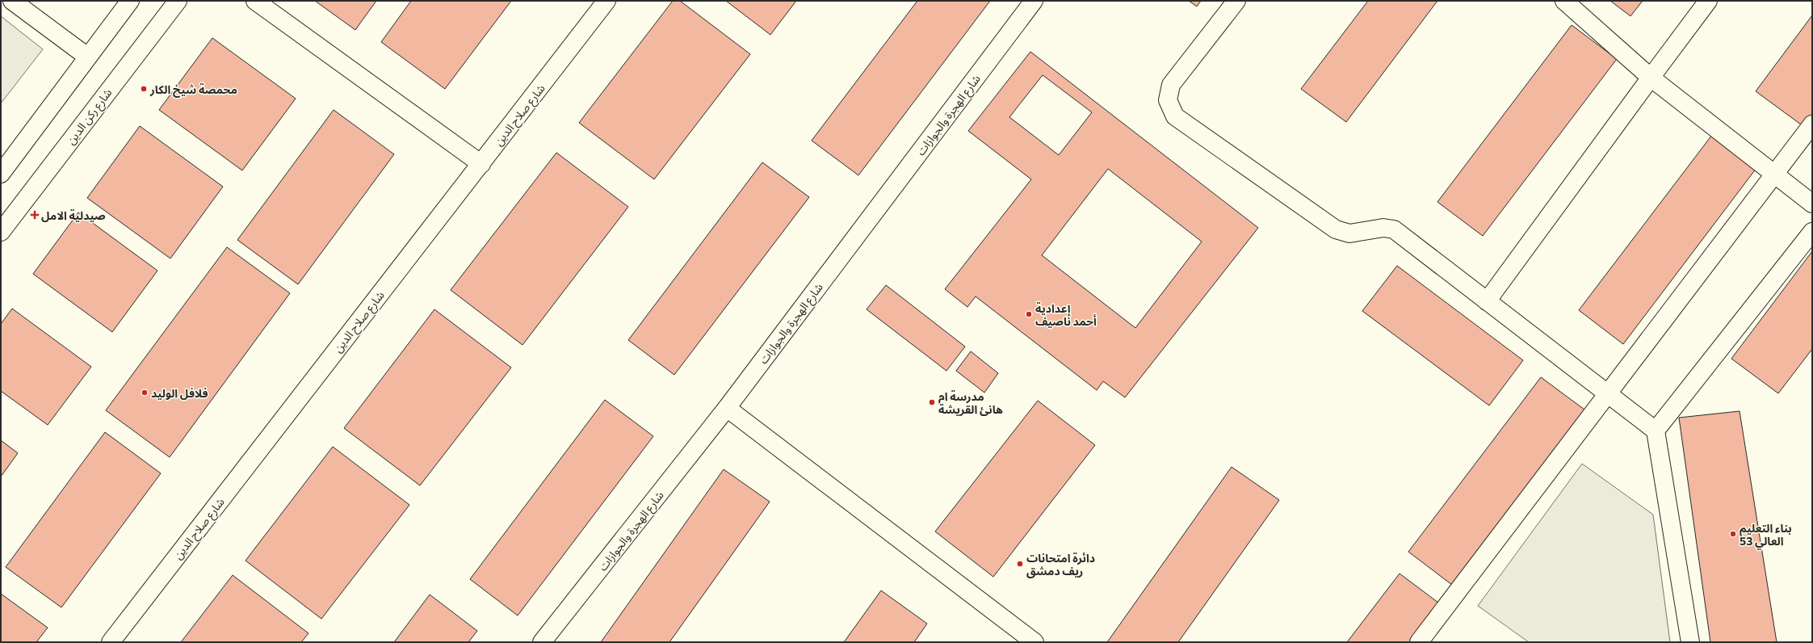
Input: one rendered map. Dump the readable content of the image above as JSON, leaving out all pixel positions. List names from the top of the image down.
{
  "streets": {
    "street": ["شارع صلاح الدين", "شارع الهجرة والجوازات", "شارع ركن الدين"]
  },
  "places": {
    "other": [
      "محمصة شيخ الكار",
      "إعدادية أحمد ناصيف",
      "فلافل الوليد",
      "مدرسة ام هانئ القريشة",
      "بناء التعليم العالي 53",
      "دائرة امتحانات ريف دمشق"
    ],
    "health": ["صيدلية الامل"]
  }
}
